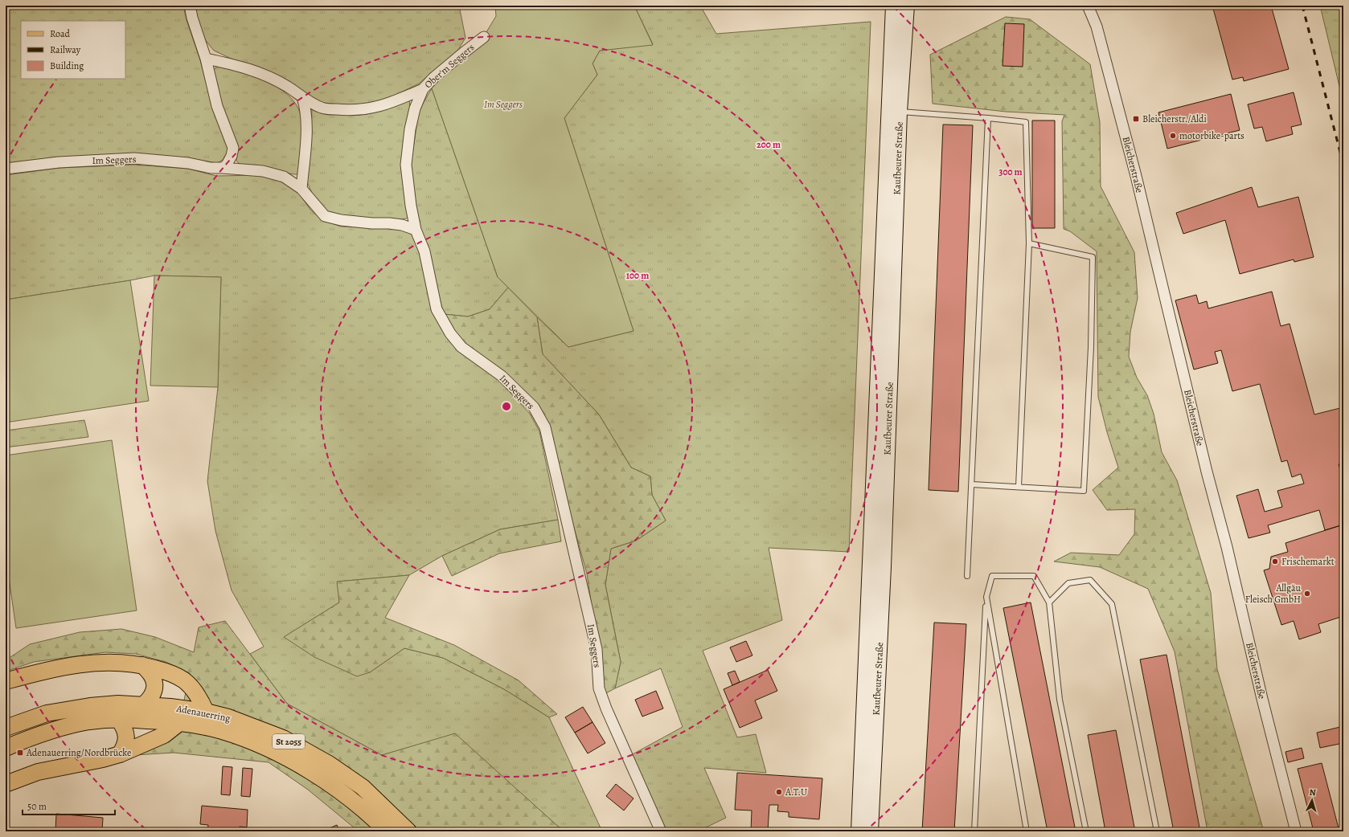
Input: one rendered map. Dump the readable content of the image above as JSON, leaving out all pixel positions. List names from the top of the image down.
{
  "streets": {
    "main road": ["Kaufbeurer Straße", "Adenauerring", "St 2055"],
    "street": ["Ober'm Seggers", "Im Seggers", "Bleicherstraße"]
  },
  "crossings": [
    ["Ober'm Seggers", "Im Seggers"]
  ],
  "parks": ["Im Seggers"],
  "places": {
    "transit": ["Bleicherstr./Aldi", "Adenauerring/Nordbrücke"],
    "other": [
      "motorbike-parts",
      "Frischemarkt",
      "Allgäu Fleisch GmbH",
      "A.T.U"
    ]
  },
  "legend": ["Road", "Railway", "Building"],
  "scale_bar": "50 m",
  "north": "top",
  "rings": ["200 m", "300 m", "100 m"]
}
